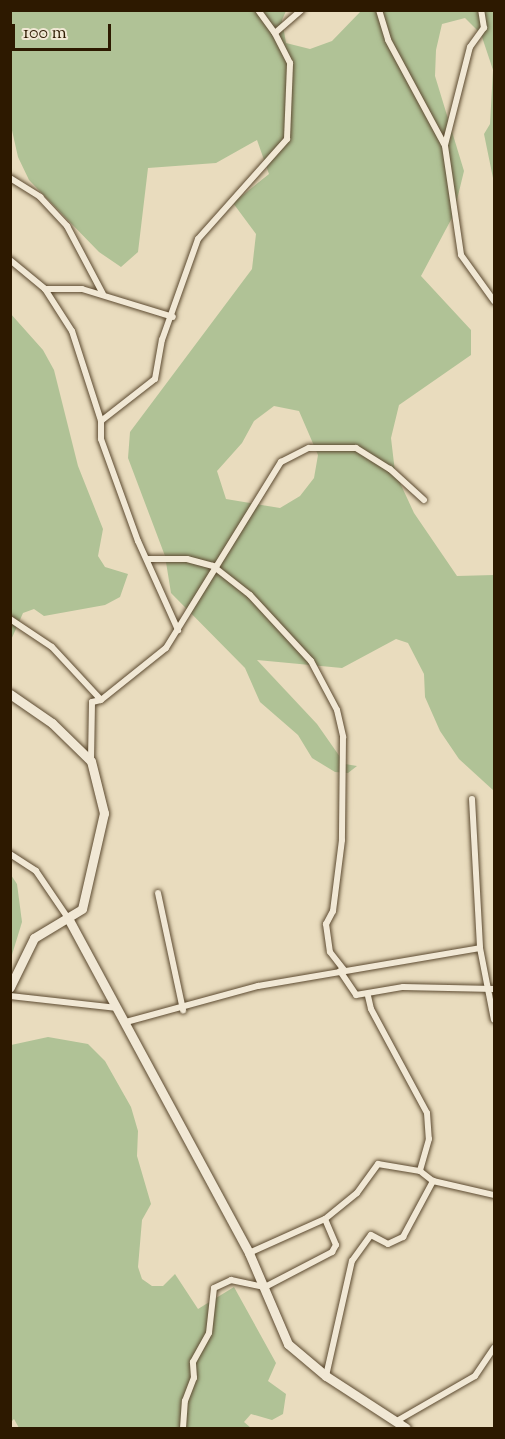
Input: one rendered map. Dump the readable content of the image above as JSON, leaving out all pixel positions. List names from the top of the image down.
{
  "scale_bar": "100 m"
}
